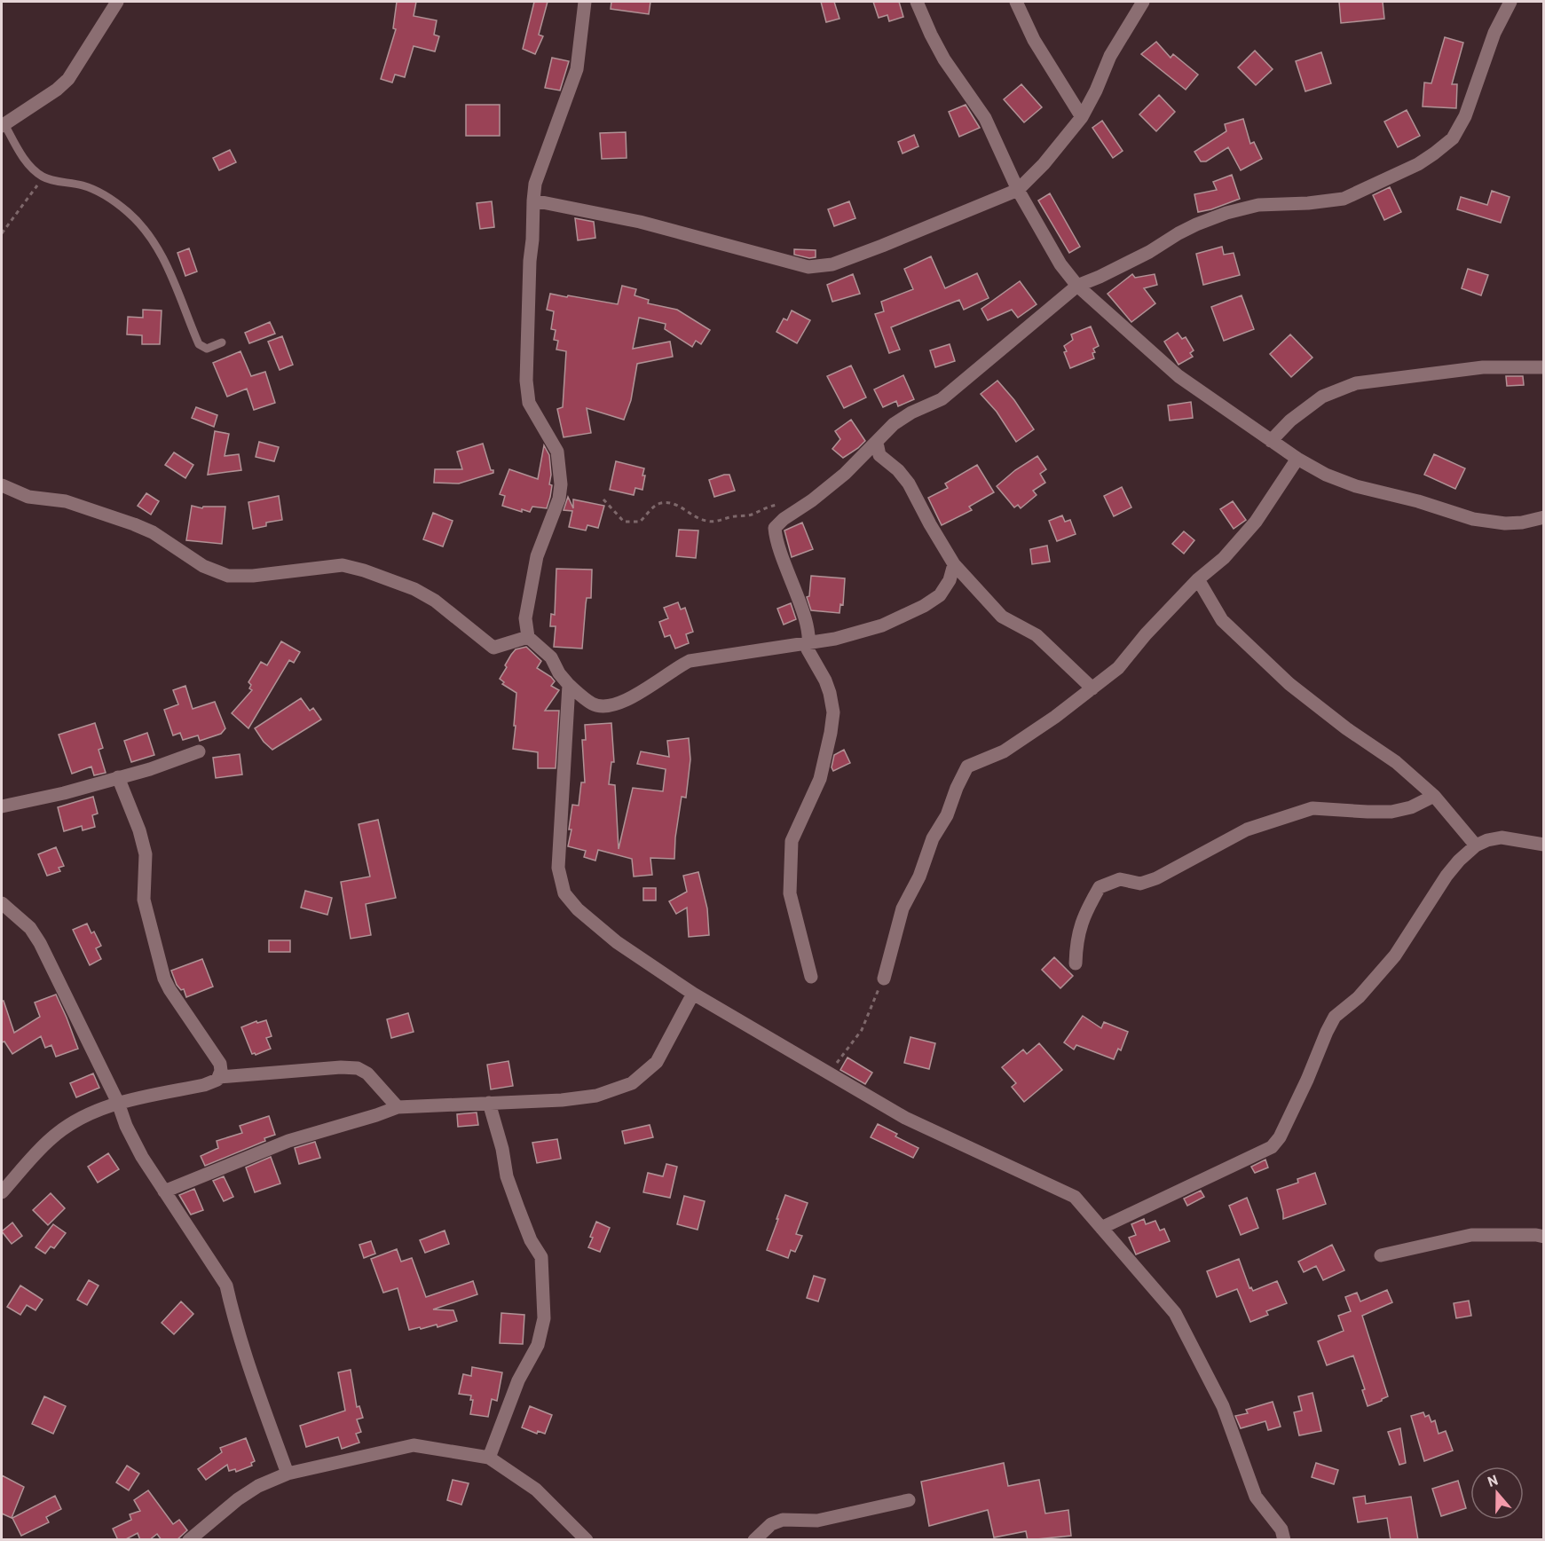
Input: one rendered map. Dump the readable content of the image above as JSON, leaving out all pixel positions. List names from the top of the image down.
{
  "north": "top"
}
